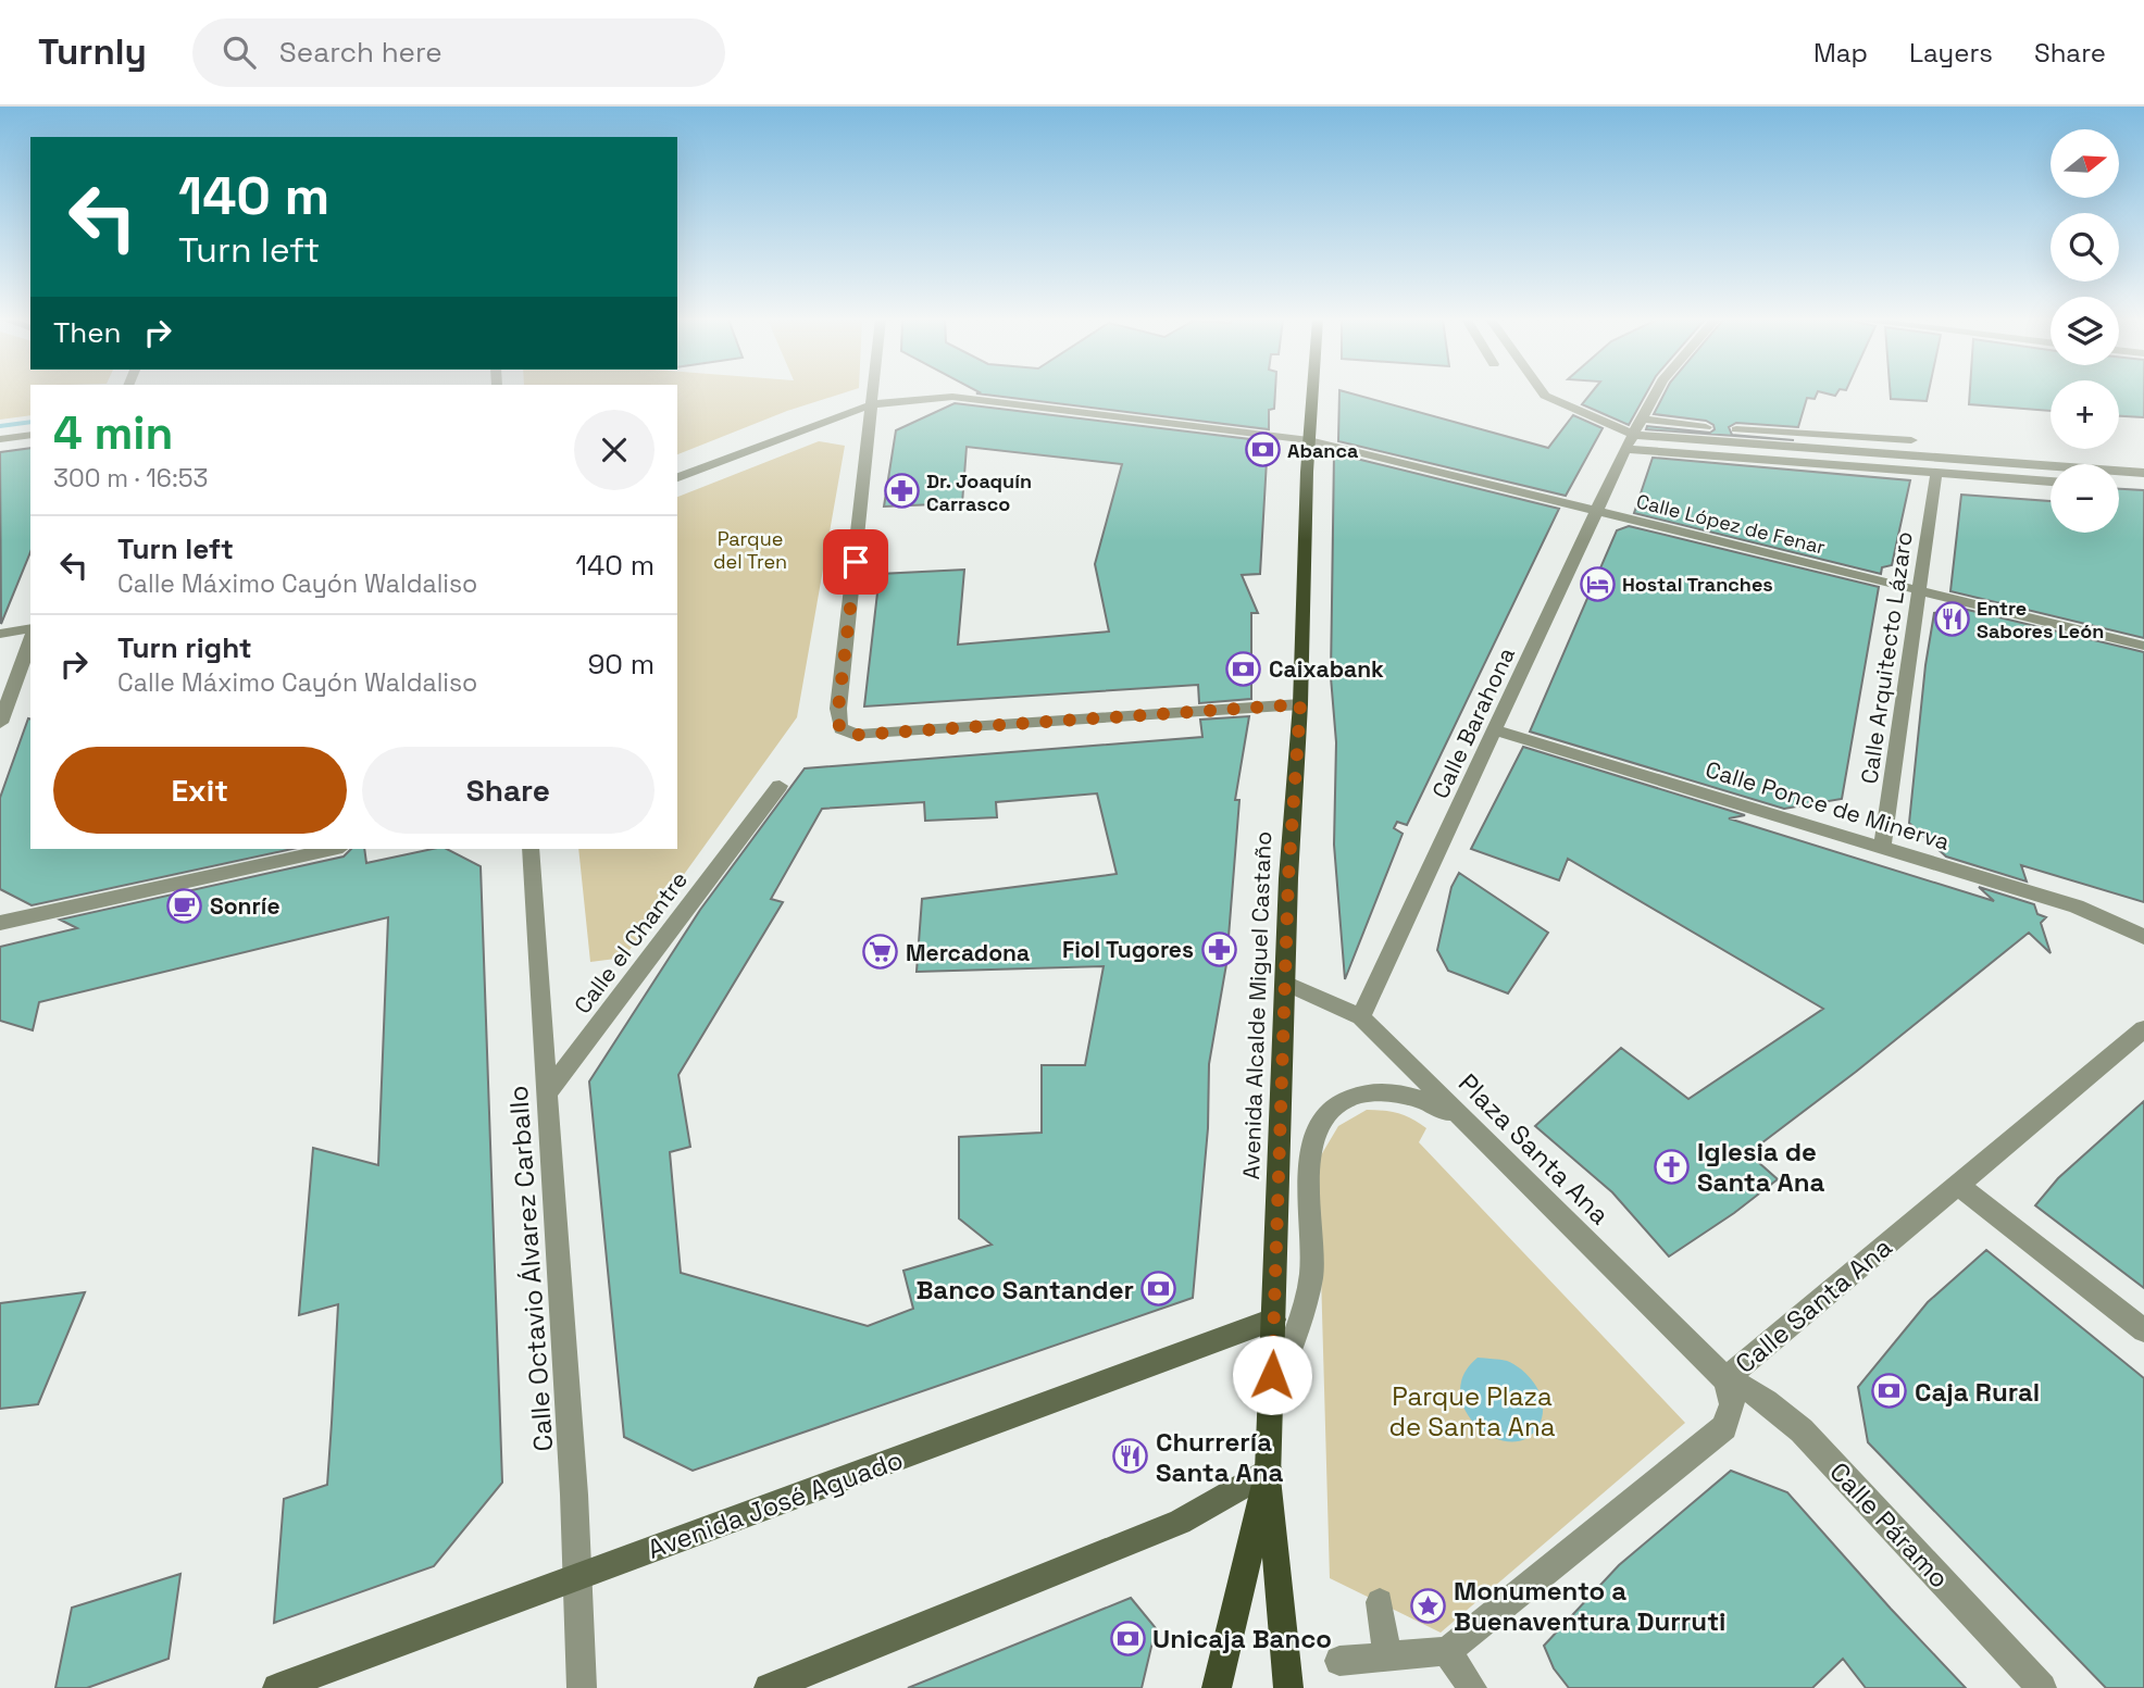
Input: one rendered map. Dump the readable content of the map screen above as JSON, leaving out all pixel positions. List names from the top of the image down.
{
  "streets": {
    "main road": ["Avenida Alcalde Miguel Castaño", "Avenida José Aguado"],
    "street": [
      "Calle López de Fenar",
      "Calle Arquitecto Lázaro",
      "Calle Barahona",
      "Calle Ponce de Minerva",
      "Calle el Chantre",
      "Plaza Santa Ana",
      "Calle Octavio Álvarez Carballo",
      "Calle Santa Ana",
      "Calle Páramo"
    ]
  },
  "crossings": [
    ["Calle López de Fenar", "Calle Arquitecto Lázaro"],
    ["Calle López de Fenar", "Calle Barahona"],
    ["Calle López de Fenar", "Avenida Alcalde Miguel Castaño"],
    ["Calle Arquitecto Lázaro", "Calle Ponce de Minerva"],
    ["Calle Barahona", "Calle Ponce de Minerva"],
    ["Calle Barahona", "Plaza Santa Ana"],
    ["Calle el Chantre", "Calle Octavio Álvarez Carballo"],
    ["Avenida Alcalde Miguel Castaño", "Plaza Santa Ana"],
    ["Avenida Alcalde Miguel Castaño", "Avenida José Aguado"],
    ["Plaza Santa Ana", "Calle Santa Ana"],
    ["Plaza Santa Ana", "Calle Páramo"],
    ["Calle Octavio Álvarez Carballo", "Avenida José Aguado"],
    ["Calle Santa Ana", "Calle Páramo"]
  ],
  "parks": ["Parque del Tren", "Parque Plaza de Santa Ana"],
  "places": {
    "bank": [
      "Abanca",
      "Caixabank",
      "Banco Santander",
      "Caja Rural",
      "Unicaja Banco"
    ],
    "pharmacy": ["Dr. Joaquín Carrasco", "Fiol Tugores"],
    "hotel": ["Hostal Tranches"],
    "restaurant": ["Entre Sabores León", "Churrería Santa Ana"],
    "cafe": ["Sonríe"],
    "supermarket": ["Mercadona"],
    "church": ["Iglesia de Santa Ana"],
    "place": ["Monumento a Buenaventura Durruti"]
  },
  "north": "right",
  "page": {
    "header": "Turnly",
    "search": "Search here",
    "nav": ["Map", "Layers", "Share"],
    "map_buttons": ["+", "−"],
    "turn": ["140 m", "Turn left"],
    "then": "Then",
    "heading": ["4 min", "300 m · 16:53"],
    "list": [
      {
        "name": "Turn left",
        "note": "Calle Máximo Cayón Waldaliso",
        "value": "140 m"
      },
      {
        "name": "Turn right",
        "note": "Calle Máximo Cayón Waldaliso",
        "value": "90 m"
      }
    ],
    "buttons": ["Exit", "Share"]
  }
}
